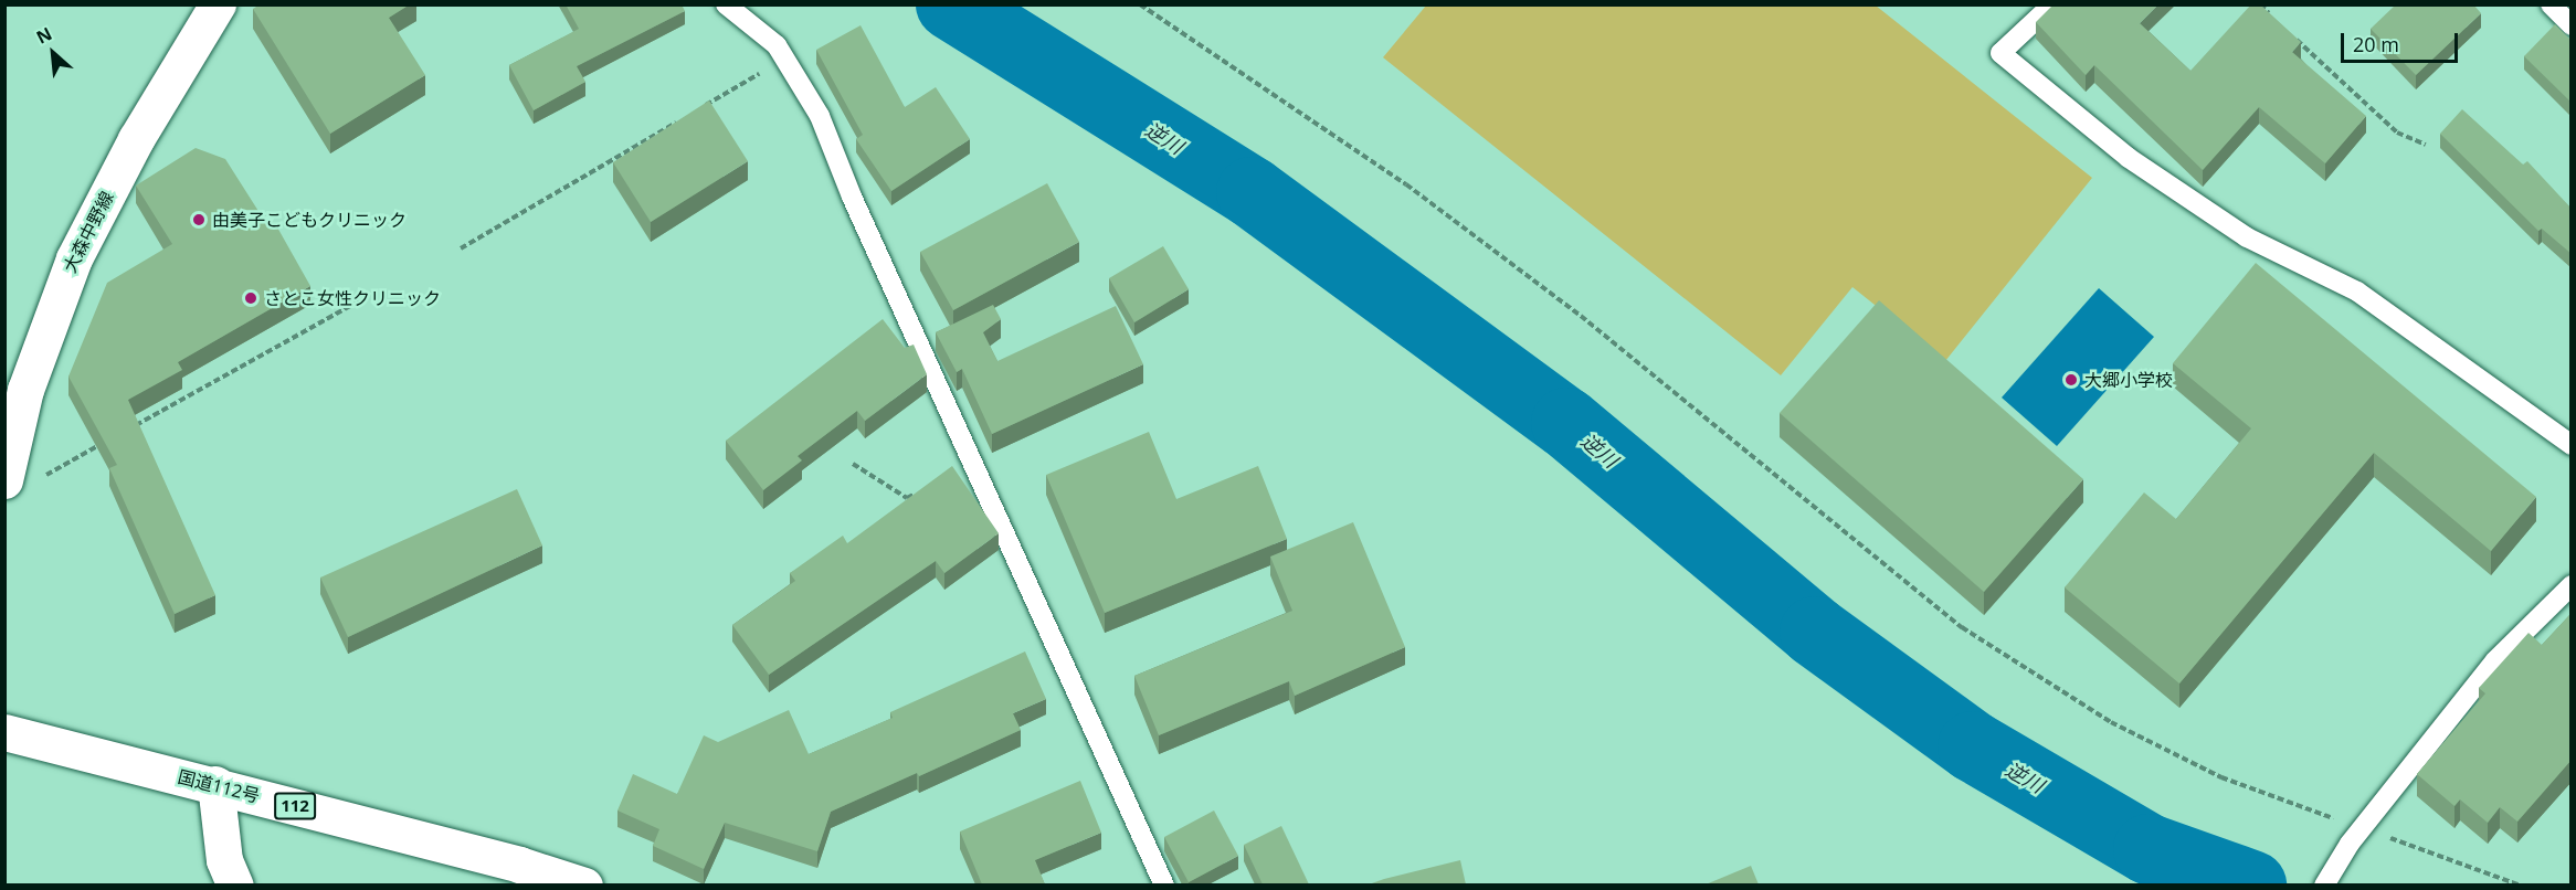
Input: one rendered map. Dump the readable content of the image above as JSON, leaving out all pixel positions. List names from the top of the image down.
{
  "streets": {
    "main road": ["大森中野線", "国道112号", "112"]
  },
  "water": ["逆川"],
  "places": ["由美子こどもクリニック", "さとこ女性クリニック", "大郷小学校"],
  "scale_bar": "20 m",
  "north": "top left"
}
